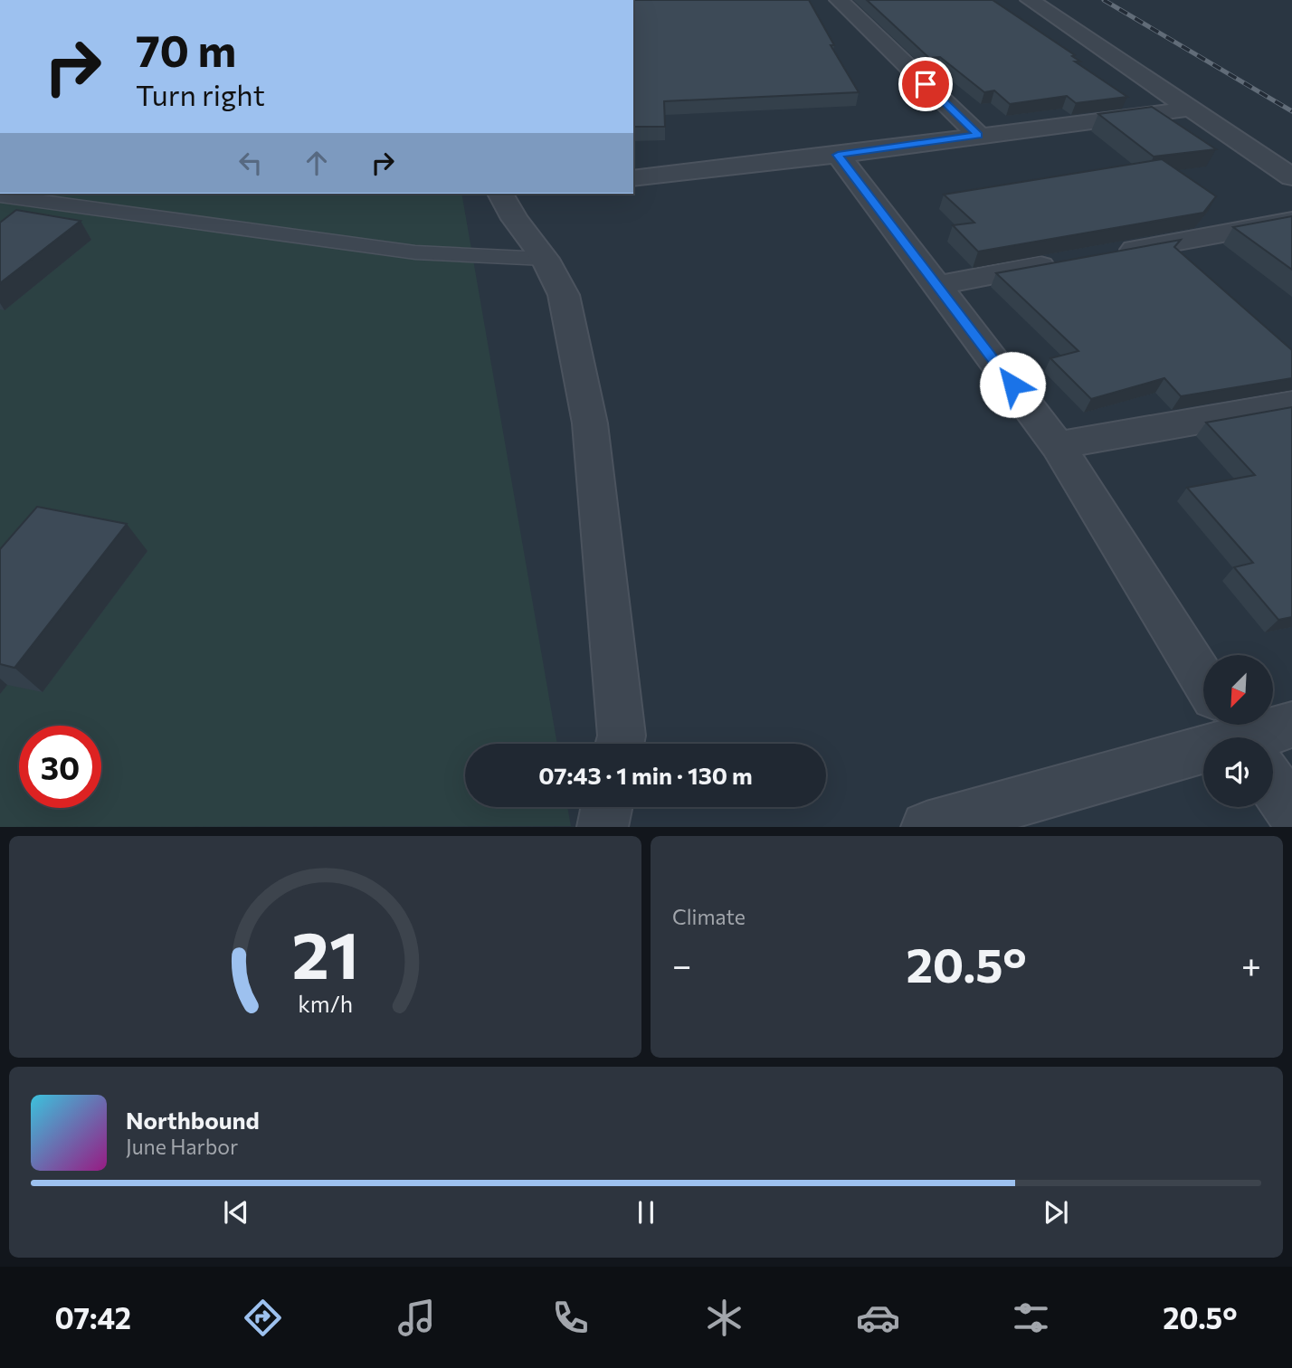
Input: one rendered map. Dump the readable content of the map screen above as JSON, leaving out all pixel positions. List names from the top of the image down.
{
  "north": "bottom left",
  "page": {
    "turn": ["70 m", "Turn right"],
    "limit": "30",
    "trip": "07:43 · 1 min · 130 m",
    "tile": "Climate",
    "heat": ["−", "20.5°", "+"],
    "song": ["Northbound", "June Harbor"],
    "tabs": ["07:42", "20.5°"],
    "gauge": ["21", "km/h"]
  }
}
